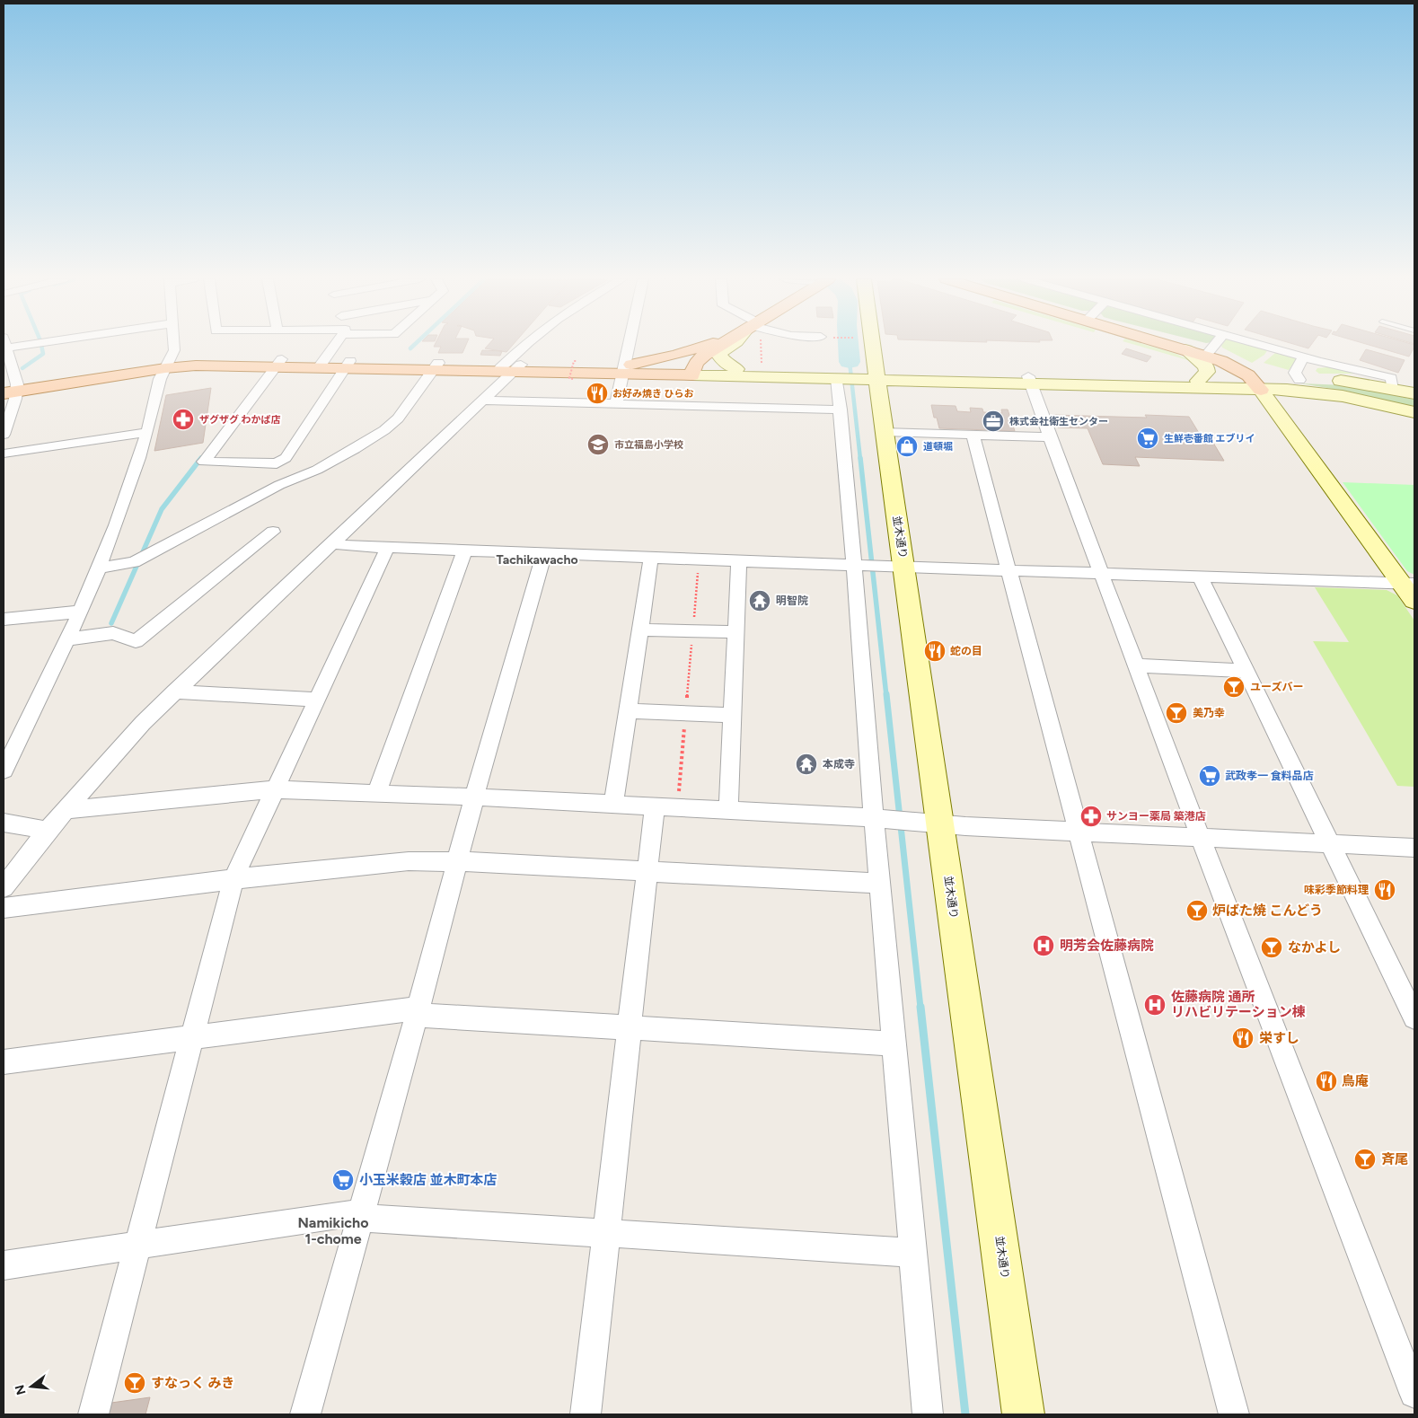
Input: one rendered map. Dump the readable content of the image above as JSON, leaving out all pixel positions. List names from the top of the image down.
{
  "streets": {
    "street": ["並木通り"]
  },
  "districts": ["Tachikawacho", "Namikicho 1-chome"],
  "places": {
    "restaurant": [
      "お好み焼き ひらお",
      "蛇の目",
      "味彩季節料理",
      "栄すし",
      "鳥庵"
    ],
    "pharmacy": ["ザグザグ わかば店", "サンヨー薬局 築港店"],
    "office": ["株式会社衛生センター"],
    "supermarket": ["生鮮壱番館 エブリイ", "武政孝一 食料品店", "小玉米穀店 並木町本店"],
    "school or university": ["市立福島小学校"],
    "shop": ["道頓堀"],
    "temple": ["明智院", "本成寺"],
    "bar": [
      "ユーズバー",
      "美乃幸",
      "炉ばた焼 こんどう",
      "なかよし",
      "斉尾",
      "すなっく みき"
    ],
    "hospital": ["明芳会佐藤病院", "佐藤病院 通所 リハビリテーション棟"]
  },
  "north": "left"
}
